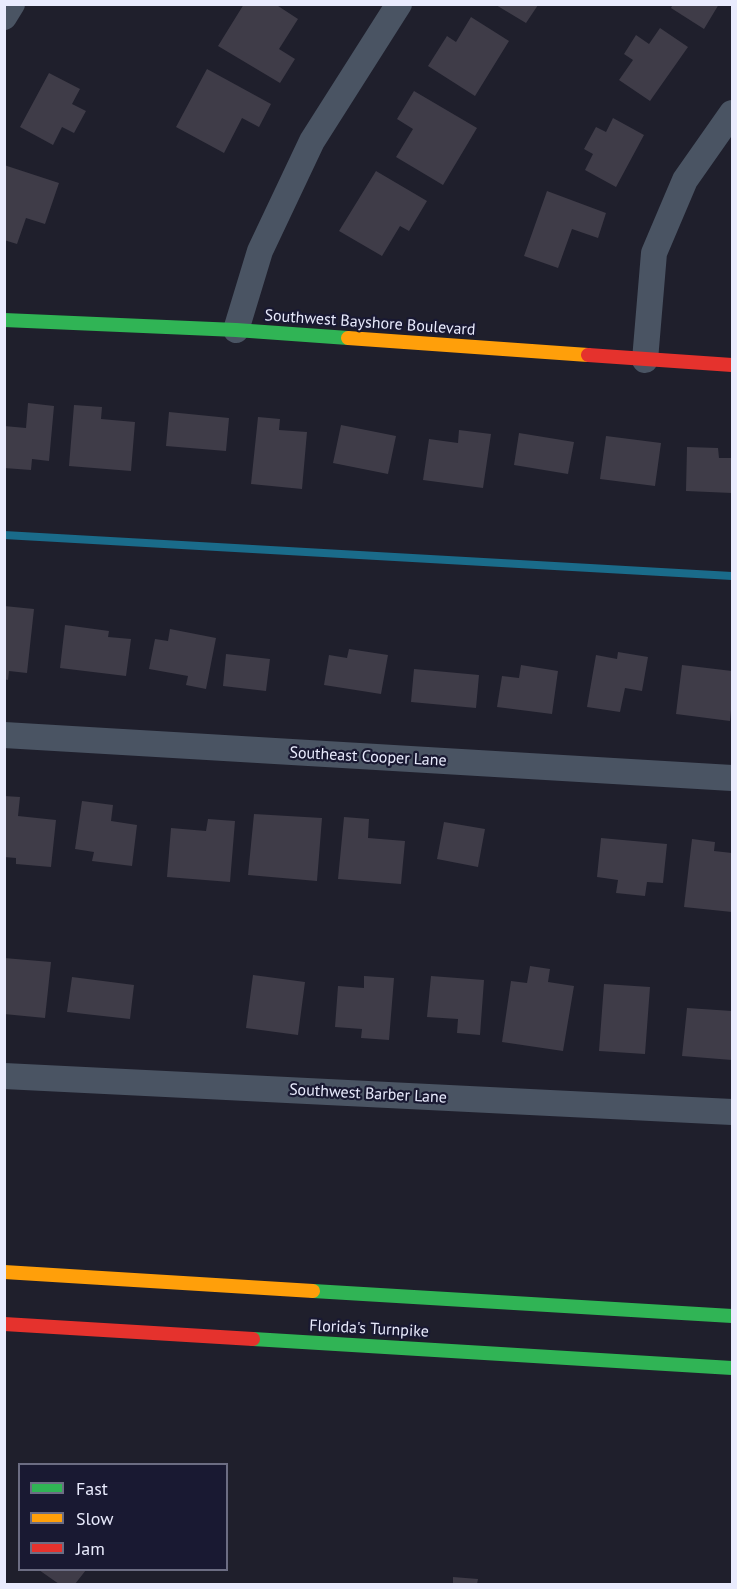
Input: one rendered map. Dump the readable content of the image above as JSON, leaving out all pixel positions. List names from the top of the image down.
{
  "streets": {
    "main road": ["Southwest Bayshore Boulevard", "Florida's Turnpike"],
    "street": ["Southeast Cooper Lane", "Southwest Barber Lane"]
  },
  "legend": ["Fast", "Slow", "Jam"]
}
